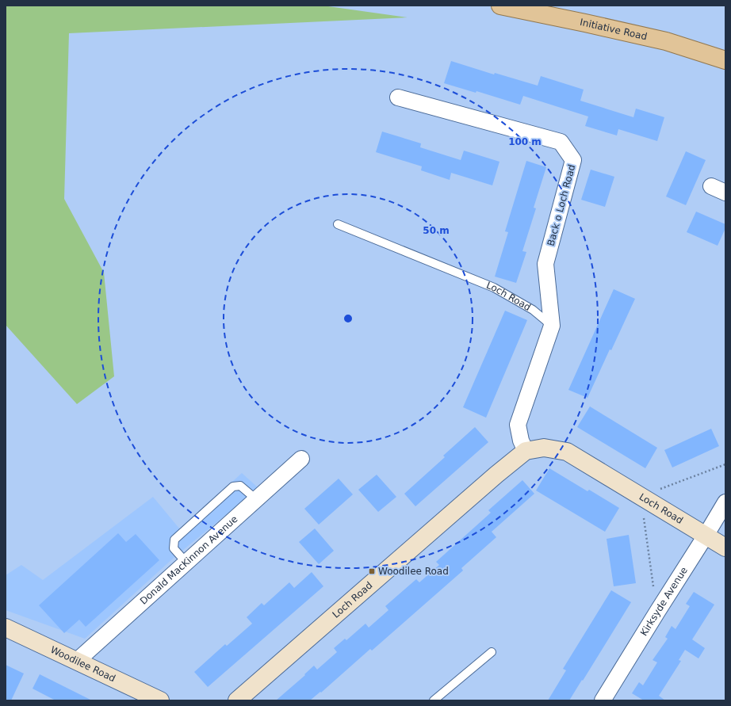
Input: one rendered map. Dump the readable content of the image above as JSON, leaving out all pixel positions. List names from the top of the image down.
{
  "streets": {
    "main road": ["Initiative Road"],
    "street": [
      "Back o Loch Road",
      "Loch Road",
      "Donald MacKinnon Avenue",
      "Kirksyde Avenue",
      "Woodilee Road"
    ]
  },
  "crossings": [
    ["Back o Loch Road", "Loch Road"],
    ["Loch Road", "Kirksyde Avenue"],
    ["Donald MacKinnon Avenue", "Woodilee Road"]
  ],
  "places": {
    "transit": ["Woodilee Road"]
  },
  "rings": ["100 m", "50 m"]
}
